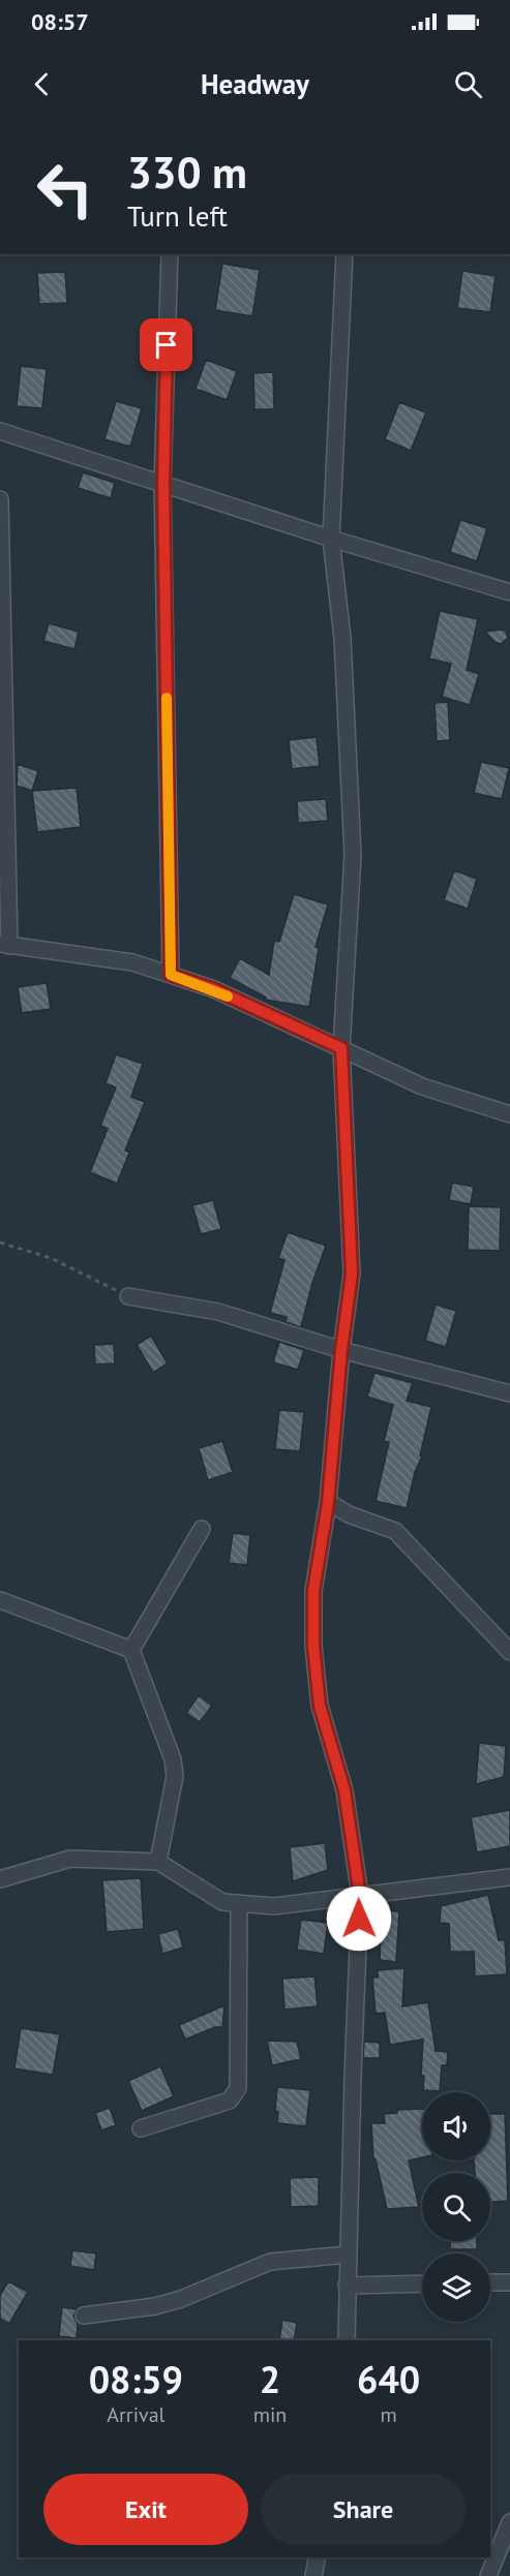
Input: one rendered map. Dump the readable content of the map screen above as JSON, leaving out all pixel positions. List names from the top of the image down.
{
  "page": {
    "status": "08:57",
    "header": "Headway",
    "turn": ["330 m", "Turn left"],
    "eta": [
      "08:59",
      "Arrival",
      "2",
      "min",
      "640",
      "m"
    ],
    "buttons": ["Exit", "Share"]
  }
}
